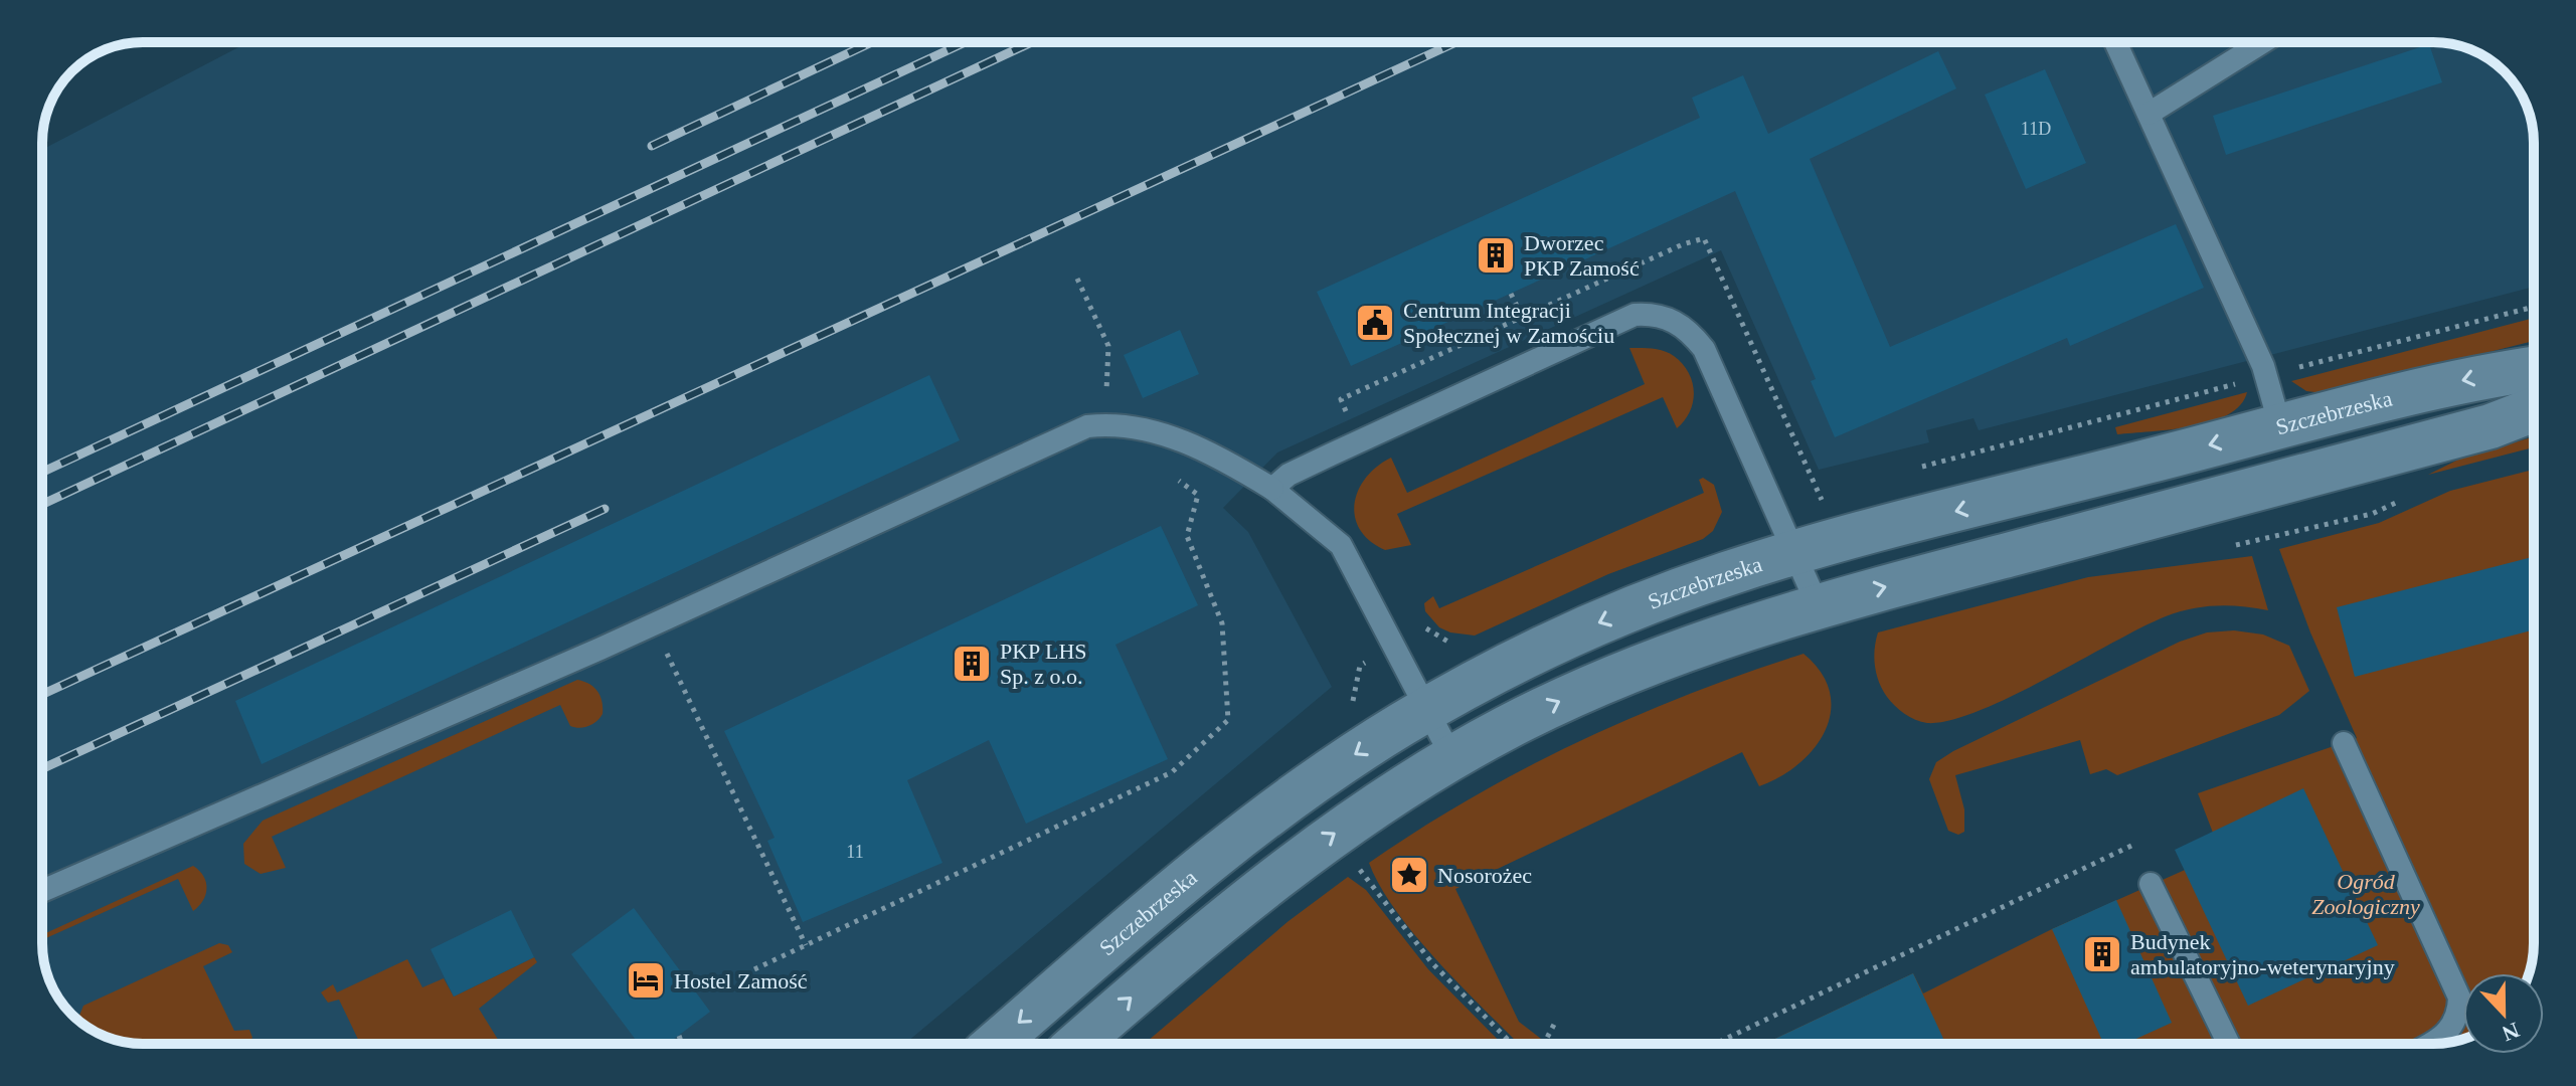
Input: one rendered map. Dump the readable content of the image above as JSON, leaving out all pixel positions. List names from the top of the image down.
{
  "streets": {
    "street": ["Szczebrzeska"]
  },
  "parks": ["Ogród Zoologiczny"],
  "places": {
    "building": ["Dworzec PKP Zamość", "PKP LHS Sp. z o.o.", "Budynek ambulatoryjno-weterynaryjny"],
    "public building": ["Centrum Integracji Społecznej w Zamościu"],
    "place": ["Nosorożec"],
    "hotel": ["Hostel Zamość"]
  },
  "house_numbers": ["11D", "11"],
  "north": "bottom"
}
